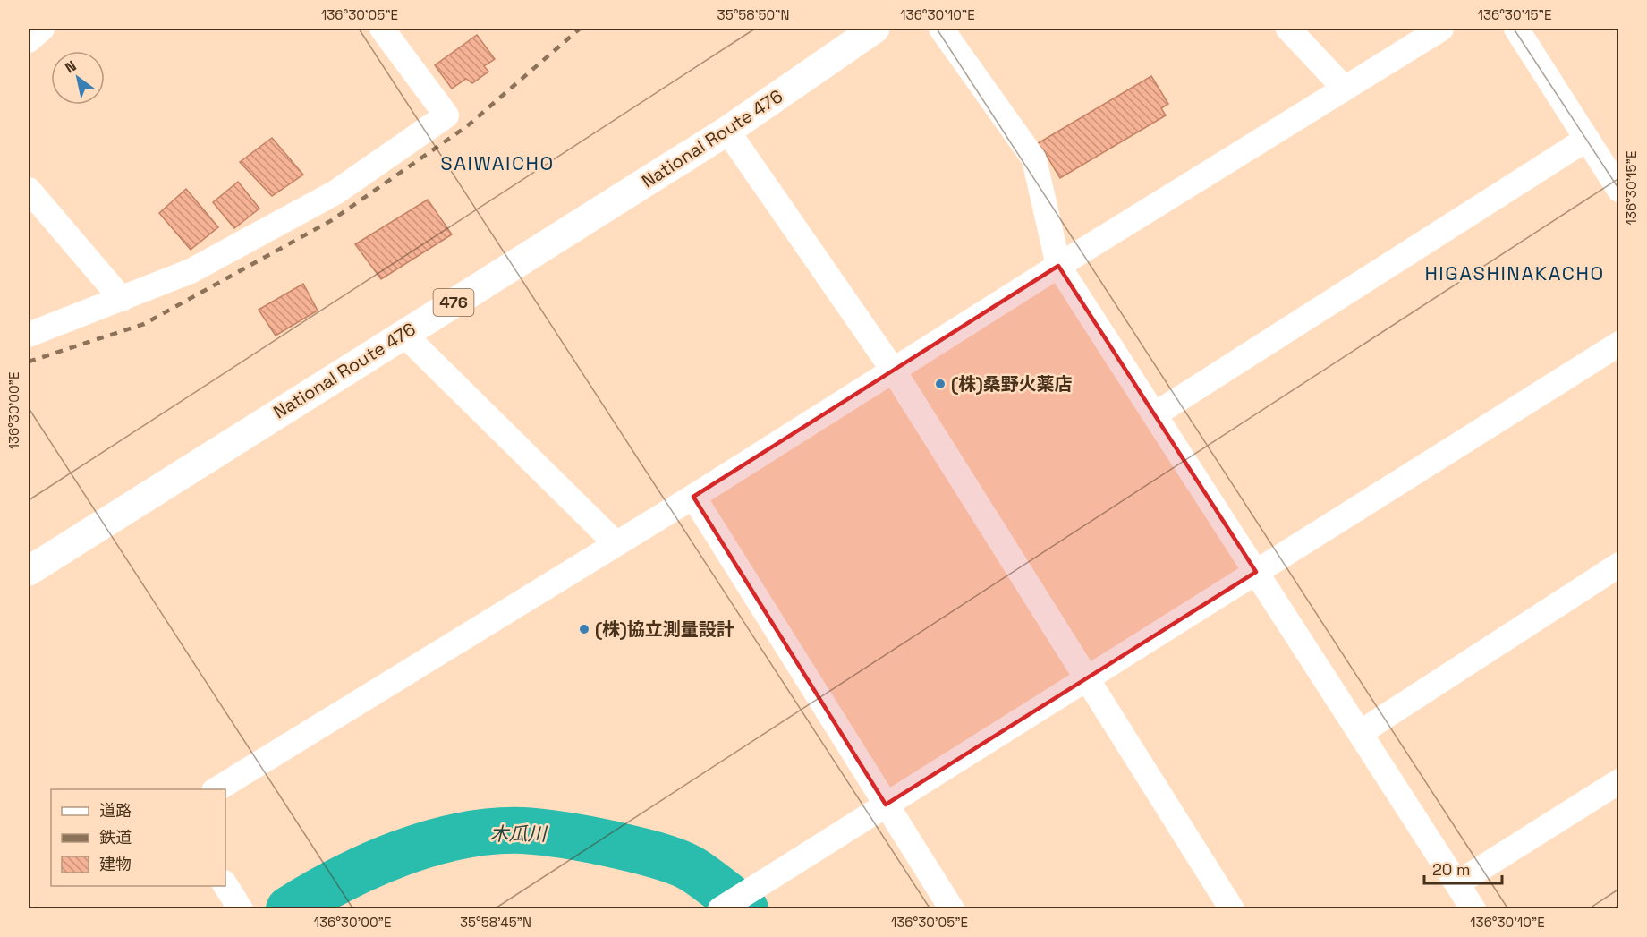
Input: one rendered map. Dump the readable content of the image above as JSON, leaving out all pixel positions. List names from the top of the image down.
{
  "streets": {
    "highway": ["National Route 476", "476"]
  },
  "districts": ["SAIWAICHO", "HIGASHINAKACHO"],
  "water": ["木瓜川"],
  "places": ["(株)桑野火薬店", "(株)協立測量設計"],
  "legend": ["道路", "鉄道", "建物"],
  "scale_bar": "20 m",
  "north": "top left",
  "coordinates": [
    "136°30'05\"E",
    "35°58'50\"N",
    "136°30'10\"E",
    "136°30'15\"E",
    "136°30'00\"E",
    "35°58'45\"N"
  ]
}
